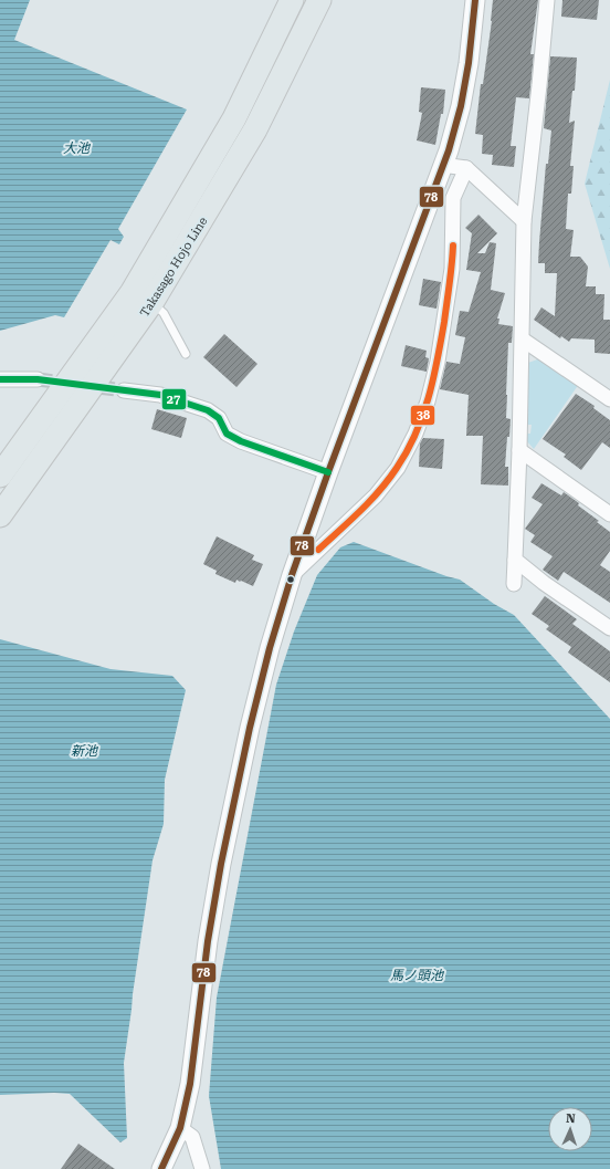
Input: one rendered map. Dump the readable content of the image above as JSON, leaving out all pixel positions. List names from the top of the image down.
{
  "streets": {
    "main road": ["Takasago Hojo Line"]
  },
  "water": ["大池", "新池", "馬ノ頭池"],
  "lines": ["transit line 78", "transit line 38", "transit line 27"],
  "north": "top"
}
